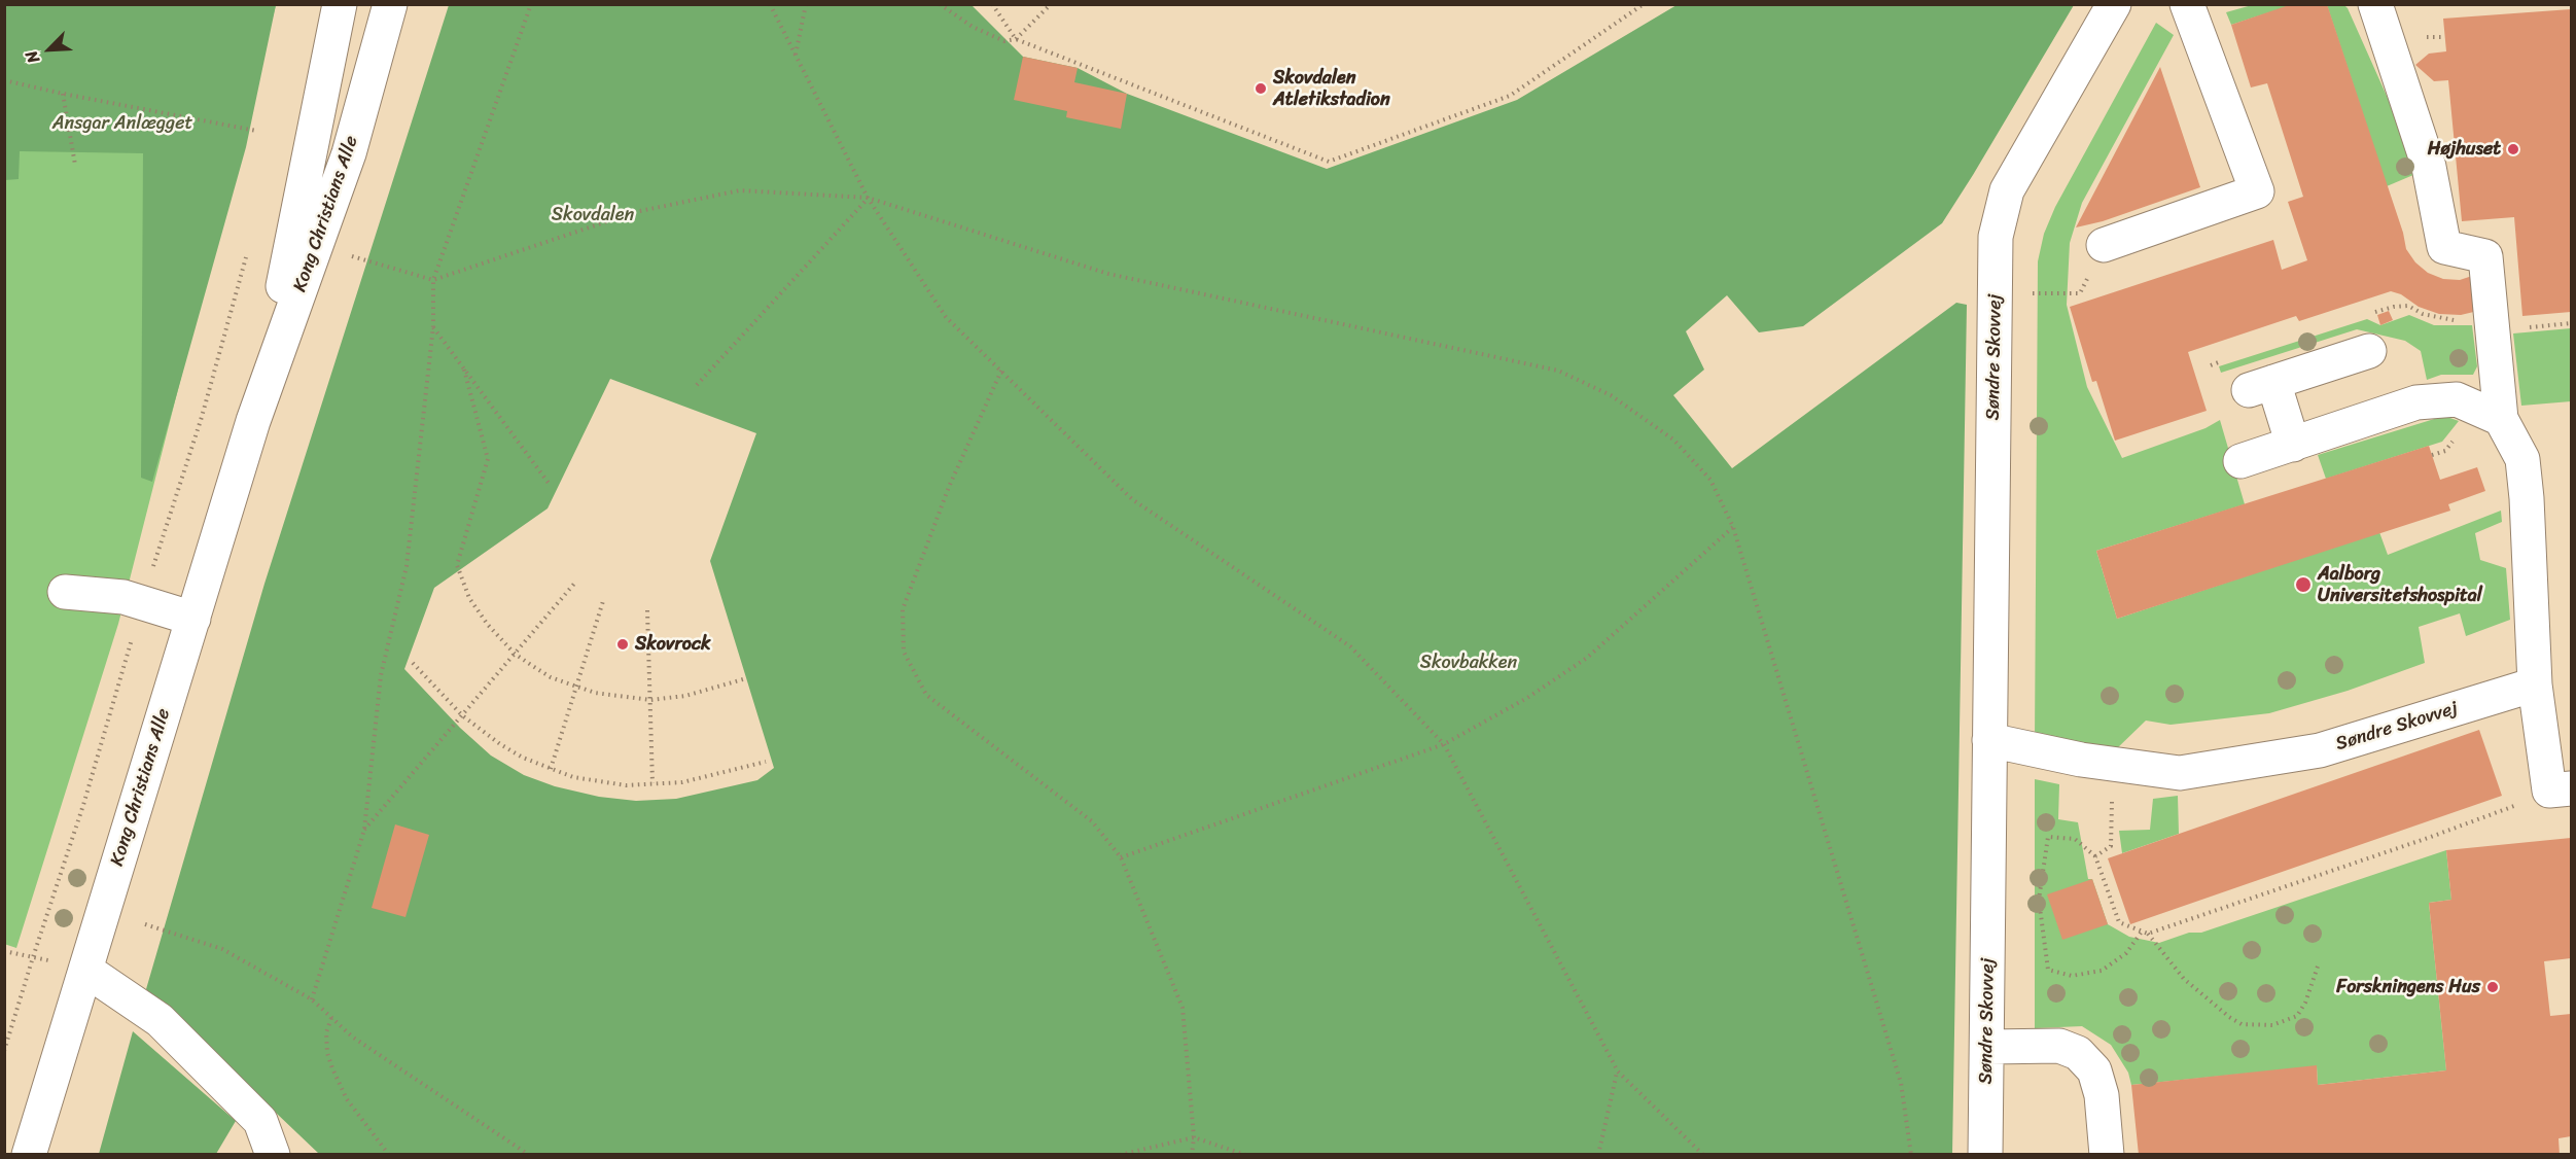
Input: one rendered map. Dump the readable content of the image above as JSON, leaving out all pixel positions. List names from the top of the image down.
{
  "streets": {
    "street": ["Kong Christians Alle", "Søndre Skovvej"]
  },
  "parks": ["Ansgar Anlægget", "Skovdalen", "Skovbakken"],
  "places": [
    "Skovdalen Atletikstadion",
    "Højhuset",
    "Aalborg Universitetshospital",
    "Skovrock",
    "Forskningens Hus"
  ],
  "north": "bottom left"
}
